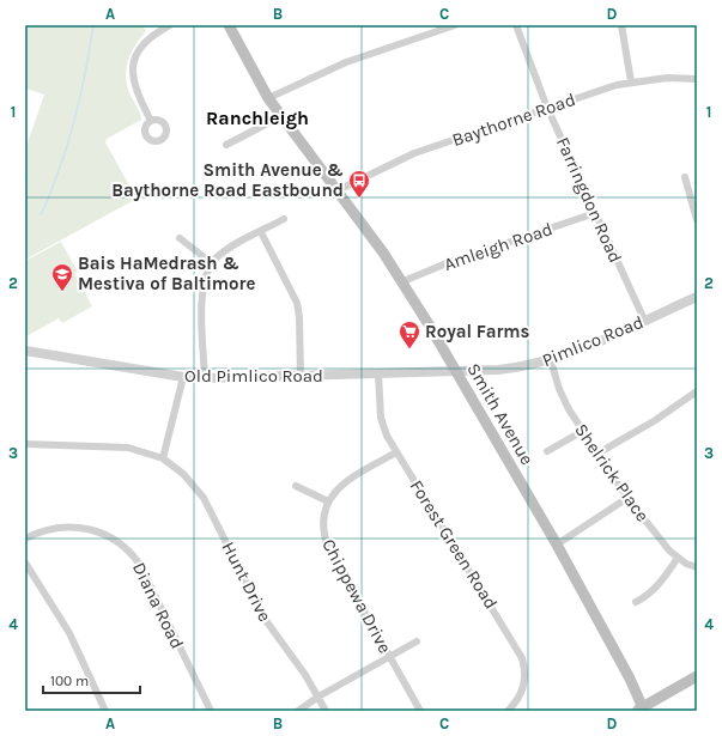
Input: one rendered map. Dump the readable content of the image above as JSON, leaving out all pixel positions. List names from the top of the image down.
{
  "streets": {
    "main road": ["Smith Avenue"],
    "street": [
      "Baythorne Road",
      "Farringdon Road",
      "Amleigh Road",
      "Pimlico Road",
      "Old Pimlico Road",
      "Shelrick Place",
      "Forest Green Road",
      "Hunt Drive",
      "Chippewa Drive",
      "Diana Road"
    ]
  },
  "crossings": [
    ["Baythorne Road", "Farringdon Road"],
    ["Baythorne Road", "Smith Avenue"],
    ["Farringdon Road", "Amleigh Road"],
    ["Farringdon Road", "Pimlico Road"],
    ["Amleigh Road", "Smith Avenue"],
    ["Pimlico Road", "Old Pimlico Road"],
    ["Pimlico Road", "Smith Avenue"],
    ["Pimlico Road", "Shelrick Place"],
    ["Old Pimlico Road", "Smith Avenue"],
    ["Old Pimlico Road", "Forest Green Road"]
  ],
  "districts": ["Ranchleigh"],
  "places": {
    "bus stop": ["Smith Avenue & Baythorne Road Eastbound"],
    "school or university": ["Bais HaMedrash & Mestiva of Baltimore"],
    "supermarket": ["Royal Farms"]
  },
  "scale_bar": "100 m",
  "grid": {
    "columns": [
      "A",
      "B",
      "C",
      "D"
    ],
    "rows": [
      "1",
      "2",
      "3",
      "4"
    ]
  }
}
